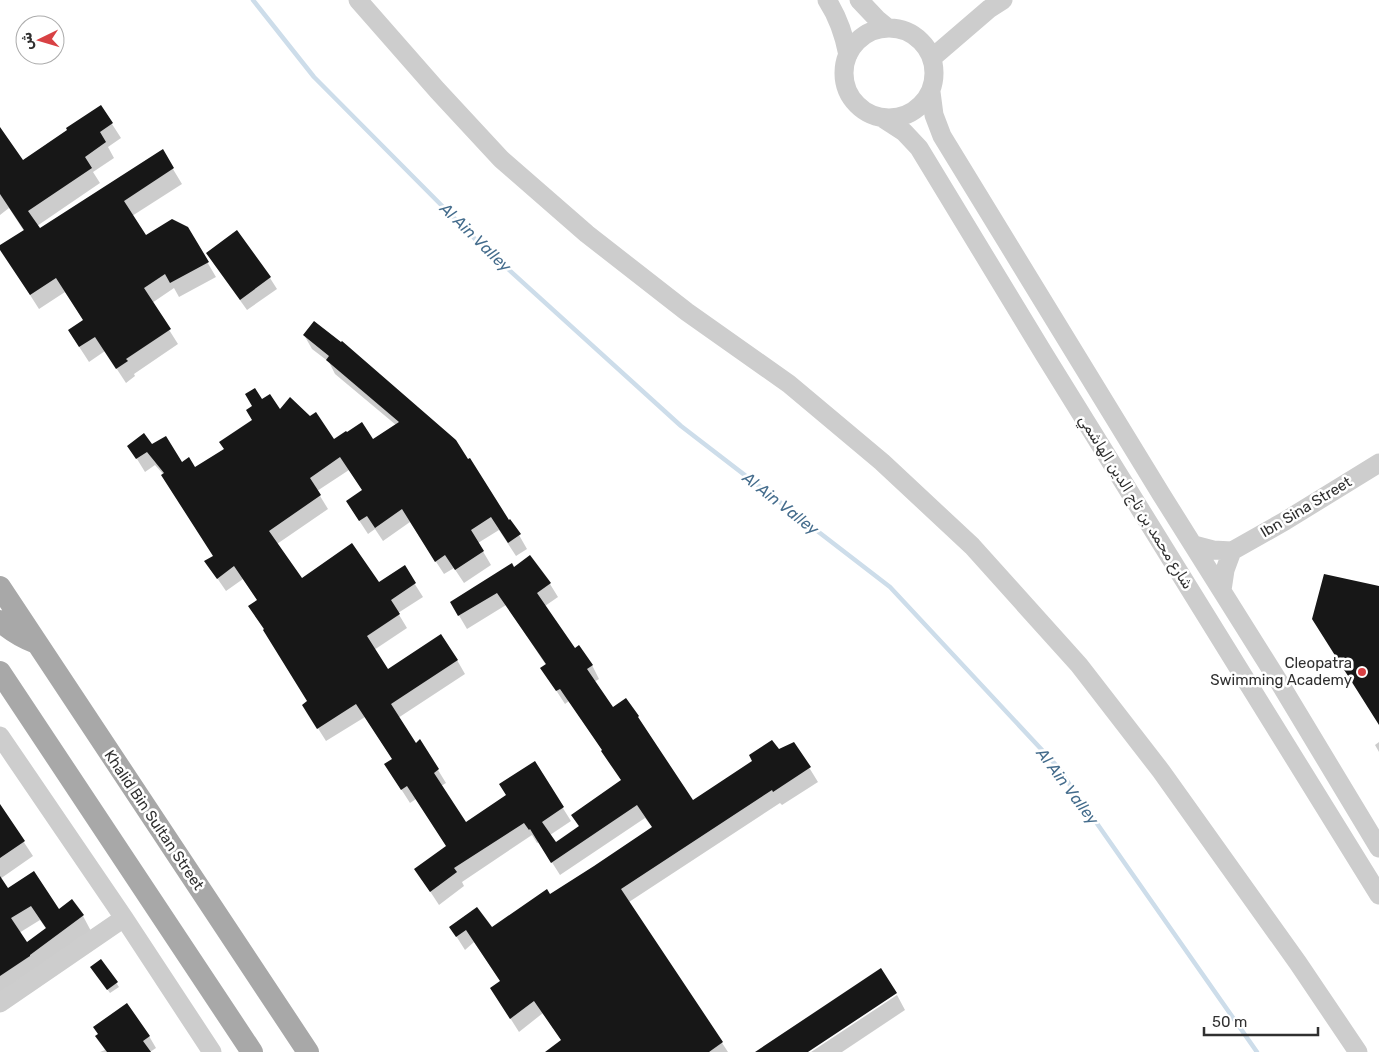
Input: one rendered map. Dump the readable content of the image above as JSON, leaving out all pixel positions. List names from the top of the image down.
{
  "streets": {
    "main road": ["Khalid Bin Sultan Street"],
    "street": ["شارع محمد بن تاج الدين الهاشمي", "Ibn Sina Street"]
  },
  "water": ["Al Ain Valley"],
  "places": ["Cleopatra Swimming Academy"],
  "scale_bar": "50 m",
  "north": "left"
}
